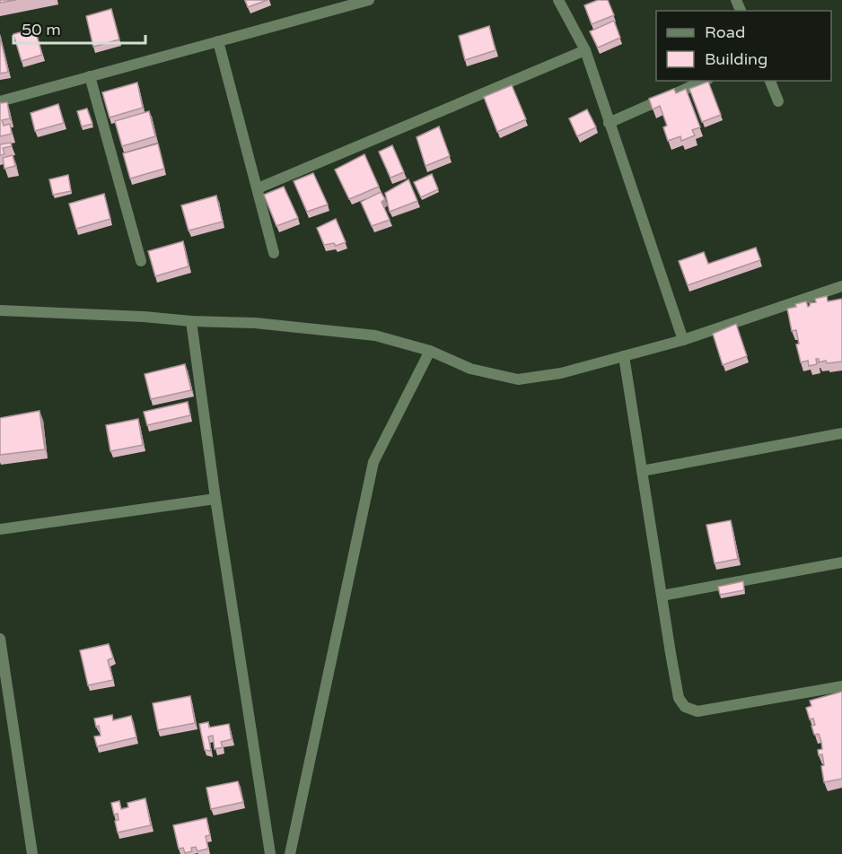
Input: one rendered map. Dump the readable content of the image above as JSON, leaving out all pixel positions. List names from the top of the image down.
{
  "legend": ["Road", "Building"],
  "scale_bar": "50 m"
}
